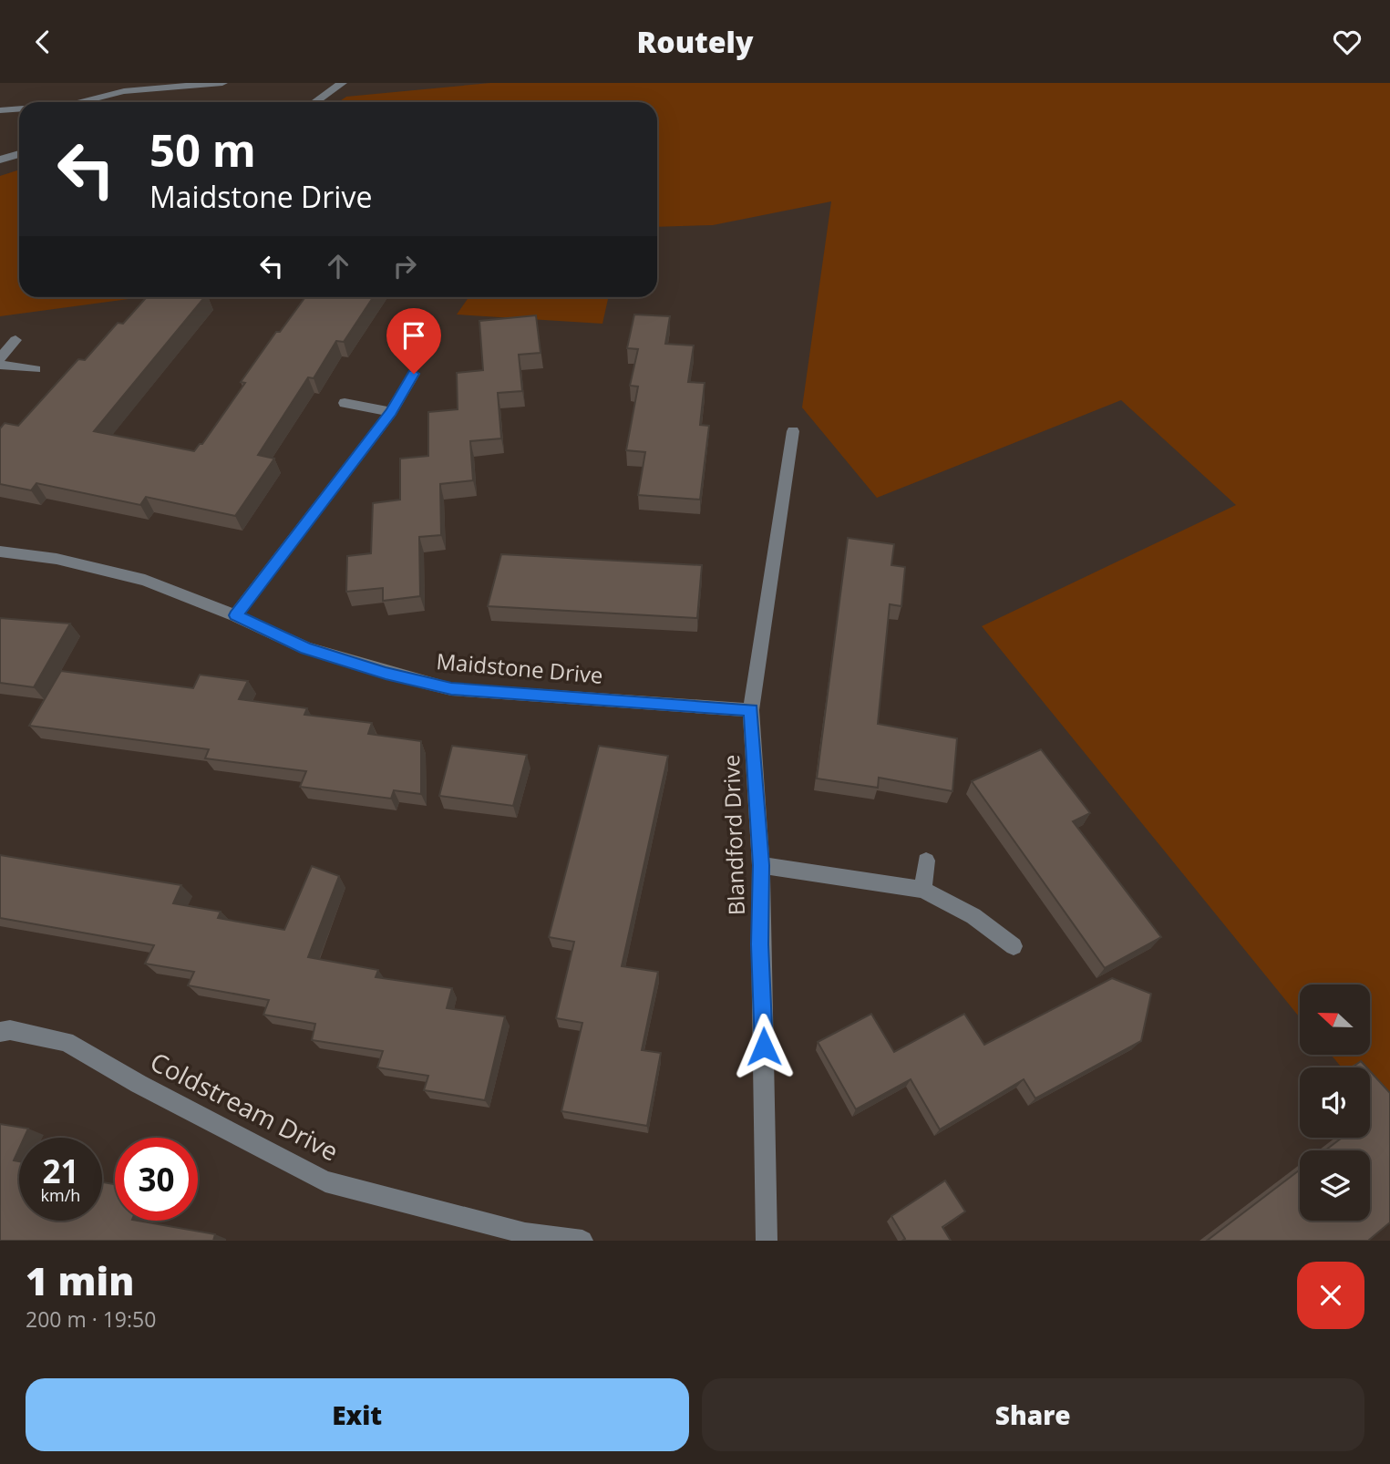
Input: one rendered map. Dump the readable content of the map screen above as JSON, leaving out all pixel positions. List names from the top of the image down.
{
  "streets": {
    "street": ["Maidstone Drive", "Blandford Drive", "Coldstream Drive"]
  },
  "crossings": [
    ["Maidstone Drive", "Blandford Drive"]
  ],
  "north": "left",
  "page": {
    "header": "Routely",
    "turn": ["50 m", "Maidstone Drive"],
    "speed": "21 km/h",
    "limit": "30",
    "heading": ["1 min", "200 m · 19:50"],
    "buttons": ["Exit", "Share"]
  }
}
